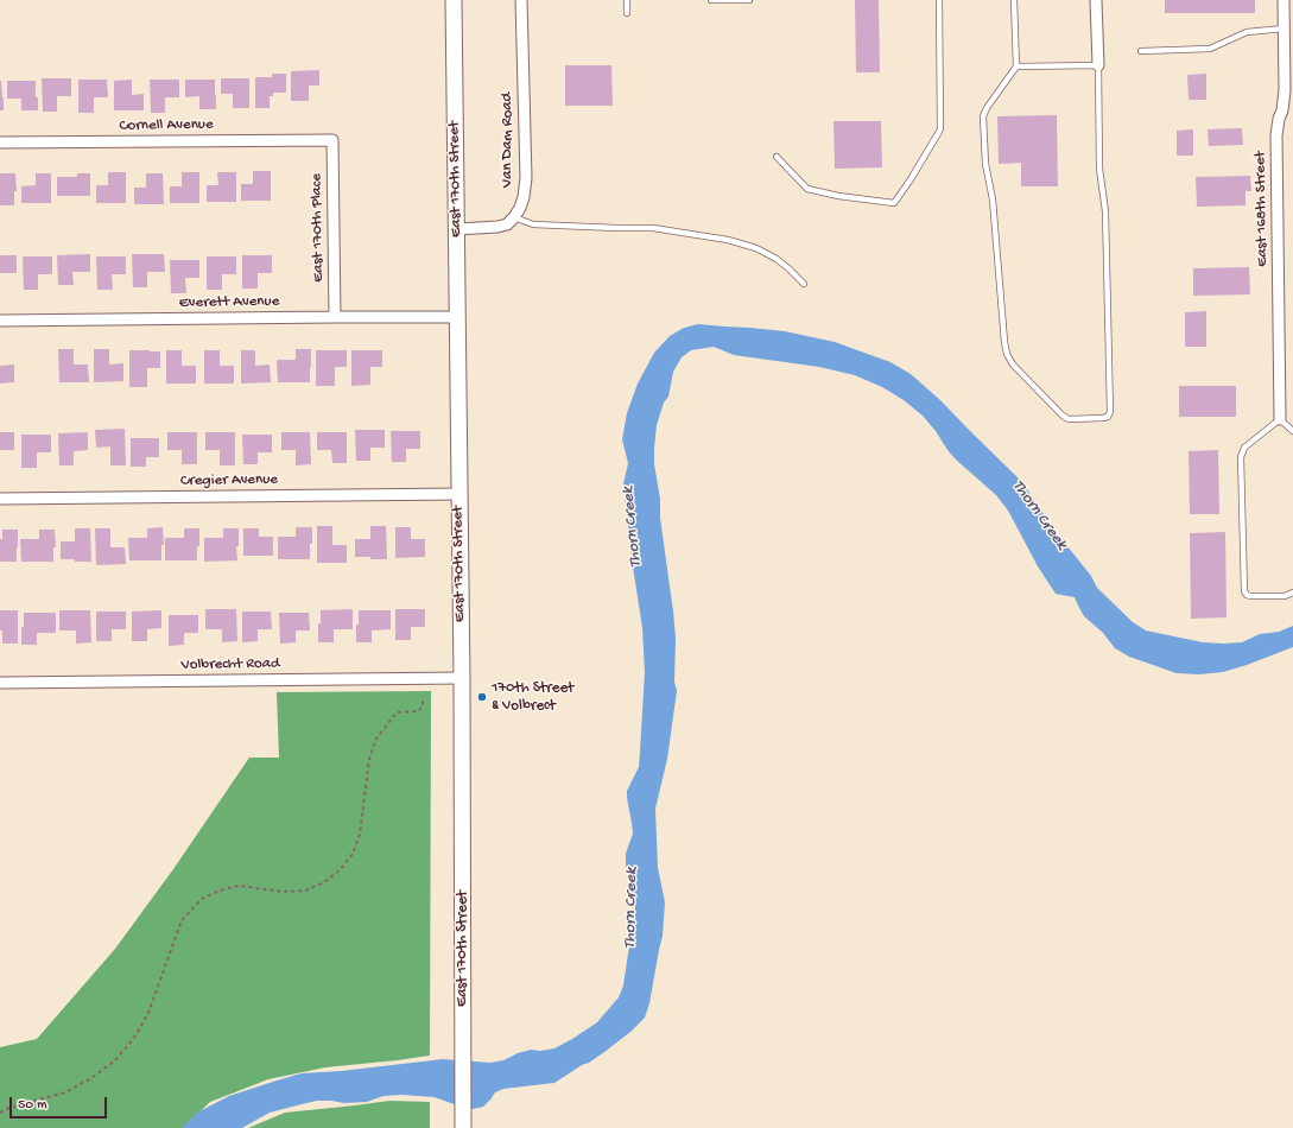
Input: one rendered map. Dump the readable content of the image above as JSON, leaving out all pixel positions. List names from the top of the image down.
{
  "streets": {
    "street": [
      "Cornell Avenue",
      "Van Dam Road",
      "East 170th Street",
      "East 168th Street",
      "East 170th Place",
      "Everett Avenue",
      "Cregier Avenue",
      "Volbrecht Road"
    ]
  },
  "crossings": [
    ["Cornell Avenue", "East 170th Place"],
    ["East 170th Street", "Everett Avenue"],
    ["East 170th Street", "Cregier Avenue"],
    ["East 170th Street", "Volbrecht Road"],
    ["East 170th Place", "Everett Avenue"]
  ],
  "water": ["Thorn Creek"],
  "places": ["170th Street & Volbrect"],
  "scale_bar": "50 m"
}
